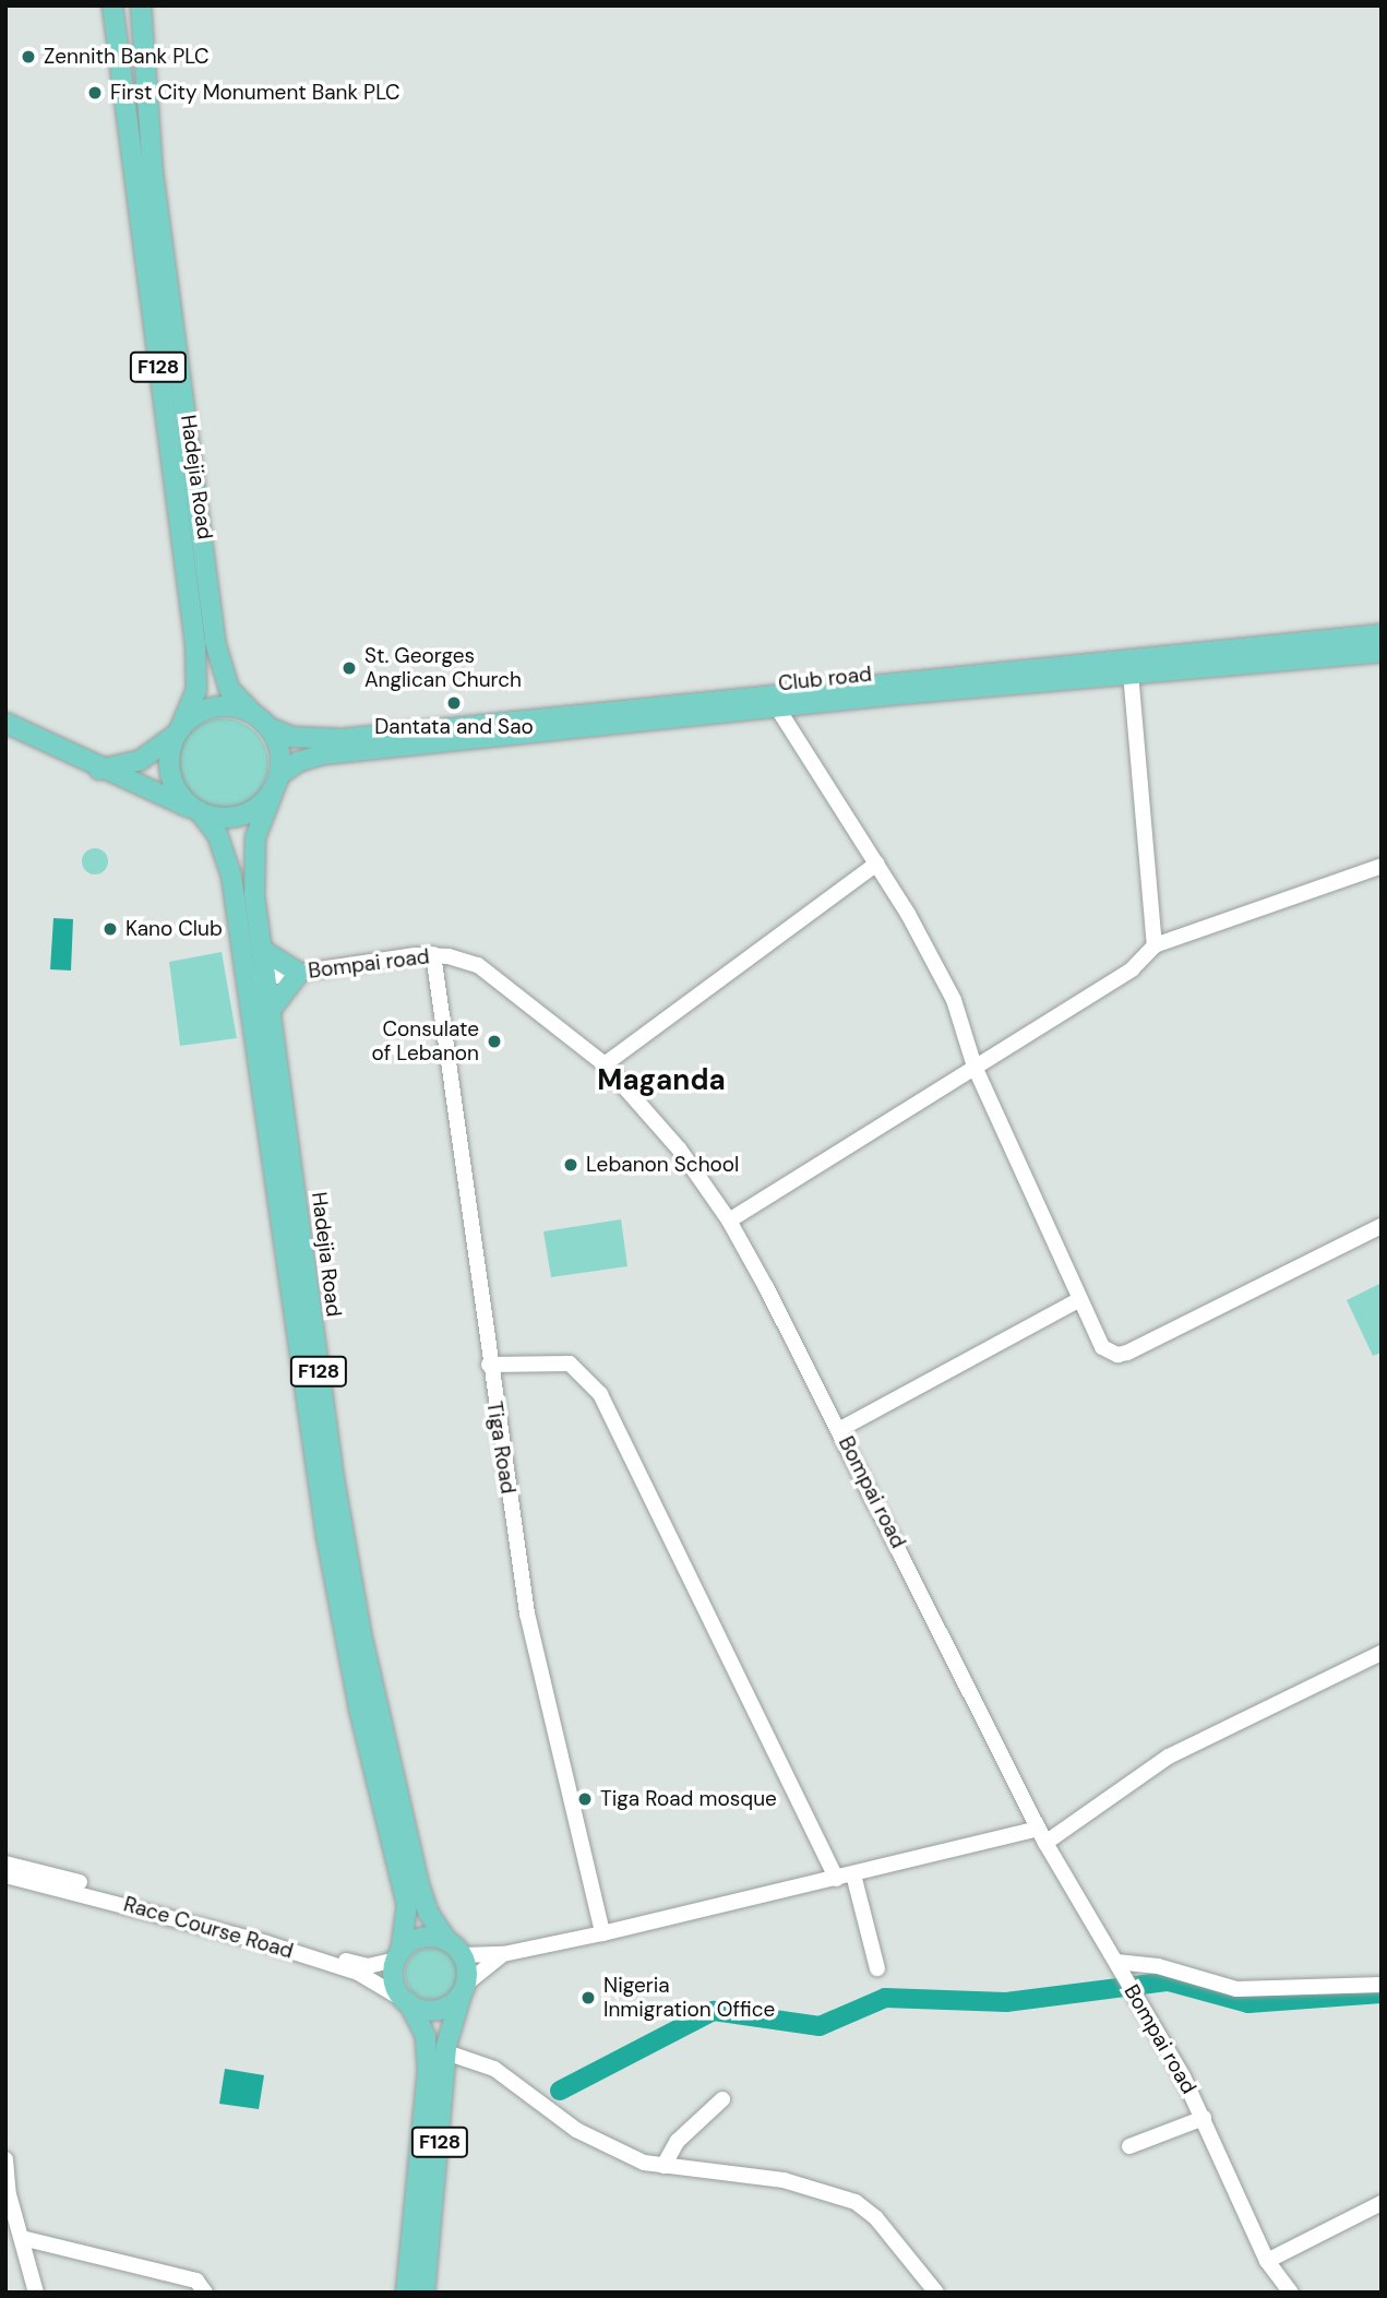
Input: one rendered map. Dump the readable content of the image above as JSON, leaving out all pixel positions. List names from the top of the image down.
{
  "streets": {
    "main road": ["F128", "Hadejia Road", "Club road"],
    "street": ["Bompai road", "Tiga Road", "Race Course Road"]
  },
  "crossings": [
    ["F128", "Hadejia Road"],
    ["F128", "Club road"],
    ["F128", "Race Course Road"],
    ["Hadejia Road", "Club road"],
    ["Hadejia Road", "Bompai road"],
    ["Hadejia Road", "Race Course Road"],
    ["Bompai road", "Tiga Road"]
  ],
  "districts": ["Maganda"],
  "places": [
    "Zennith Bank PLC",
    "First City Monument Bank PLC",
    "St. Georges Anglican Church",
    "Dantata and Sao",
    "Kano Club",
    "Consulate of Lebanon",
    "Lebanon School",
    "Tiga Road mosque",
    "Nigeria Inmigration Office"
  ]
}
